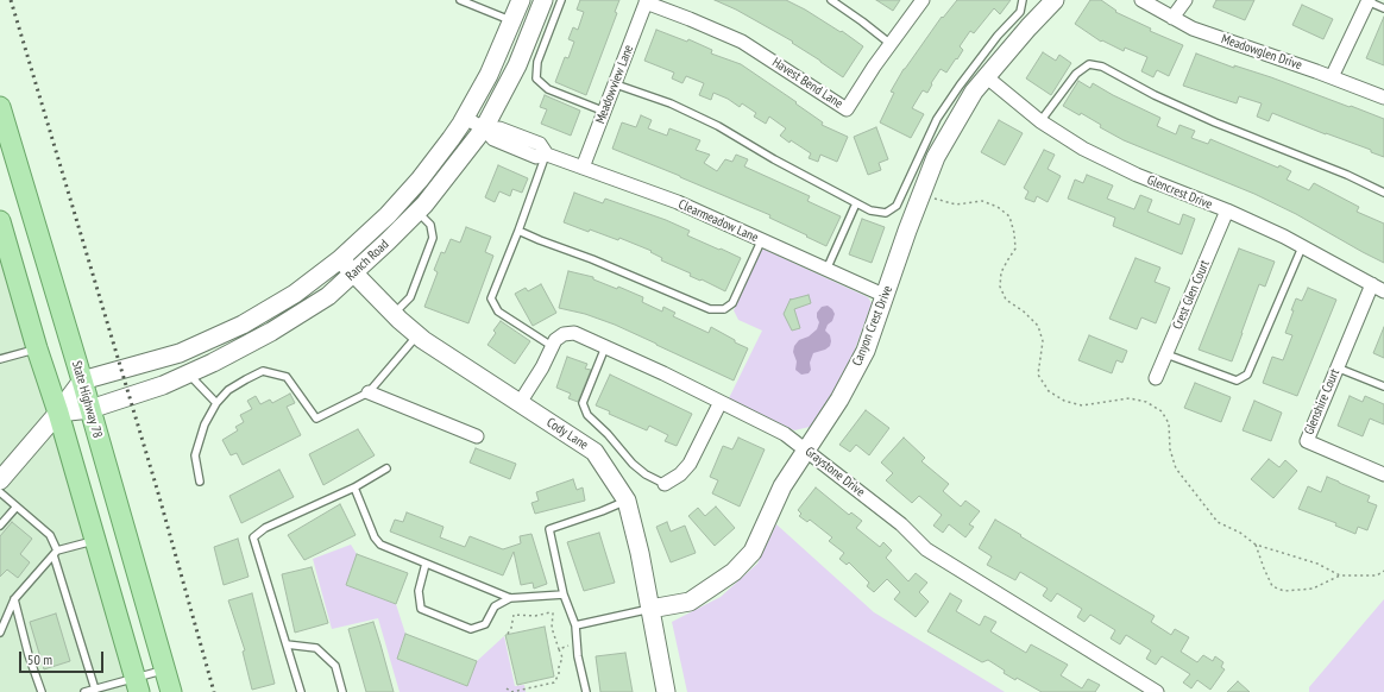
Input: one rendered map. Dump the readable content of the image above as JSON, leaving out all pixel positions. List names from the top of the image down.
{
  "streets": {
    "main road": ["State Highway 78"],
    "street": [
      "Meadowglen Drive",
      "Havest Bend Lane",
      "Meadowview Lane",
      "Glencrest Drive",
      "Clearmeadow Lane",
      "Ranch Road",
      "Crest Glen Court",
      "Canyon Crest Drive",
      "Glenshire Court",
      "Cody Lane",
      "Graystone Drive"
    ]
  },
  "crossings": [
    ["Havest Bend Lane", "Meadowview Lane"],
    ["Meadowview Lane", "Clearmeadow Lane"],
    ["Glencrest Drive", "Crest Glen Court"],
    ["Glencrest Drive", "Canyon Crest Drive"],
    ["Glencrest Drive", "Glenshire Court"],
    ["Clearmeadow Lane", "Ranch Road"],
    ["Clearmeadow Lane", "Canyon Crest Drive"],
    ["Ranch Road", "State Highway 78"],
    ["Ranch Road", "Cody Lane"],
    ["Canyon Crest Drive", "Cody Lane"],
    ["Canyon Crest Drive", "Graystone Drive"]
  ],
  "scale_bar": "50 m"
}
